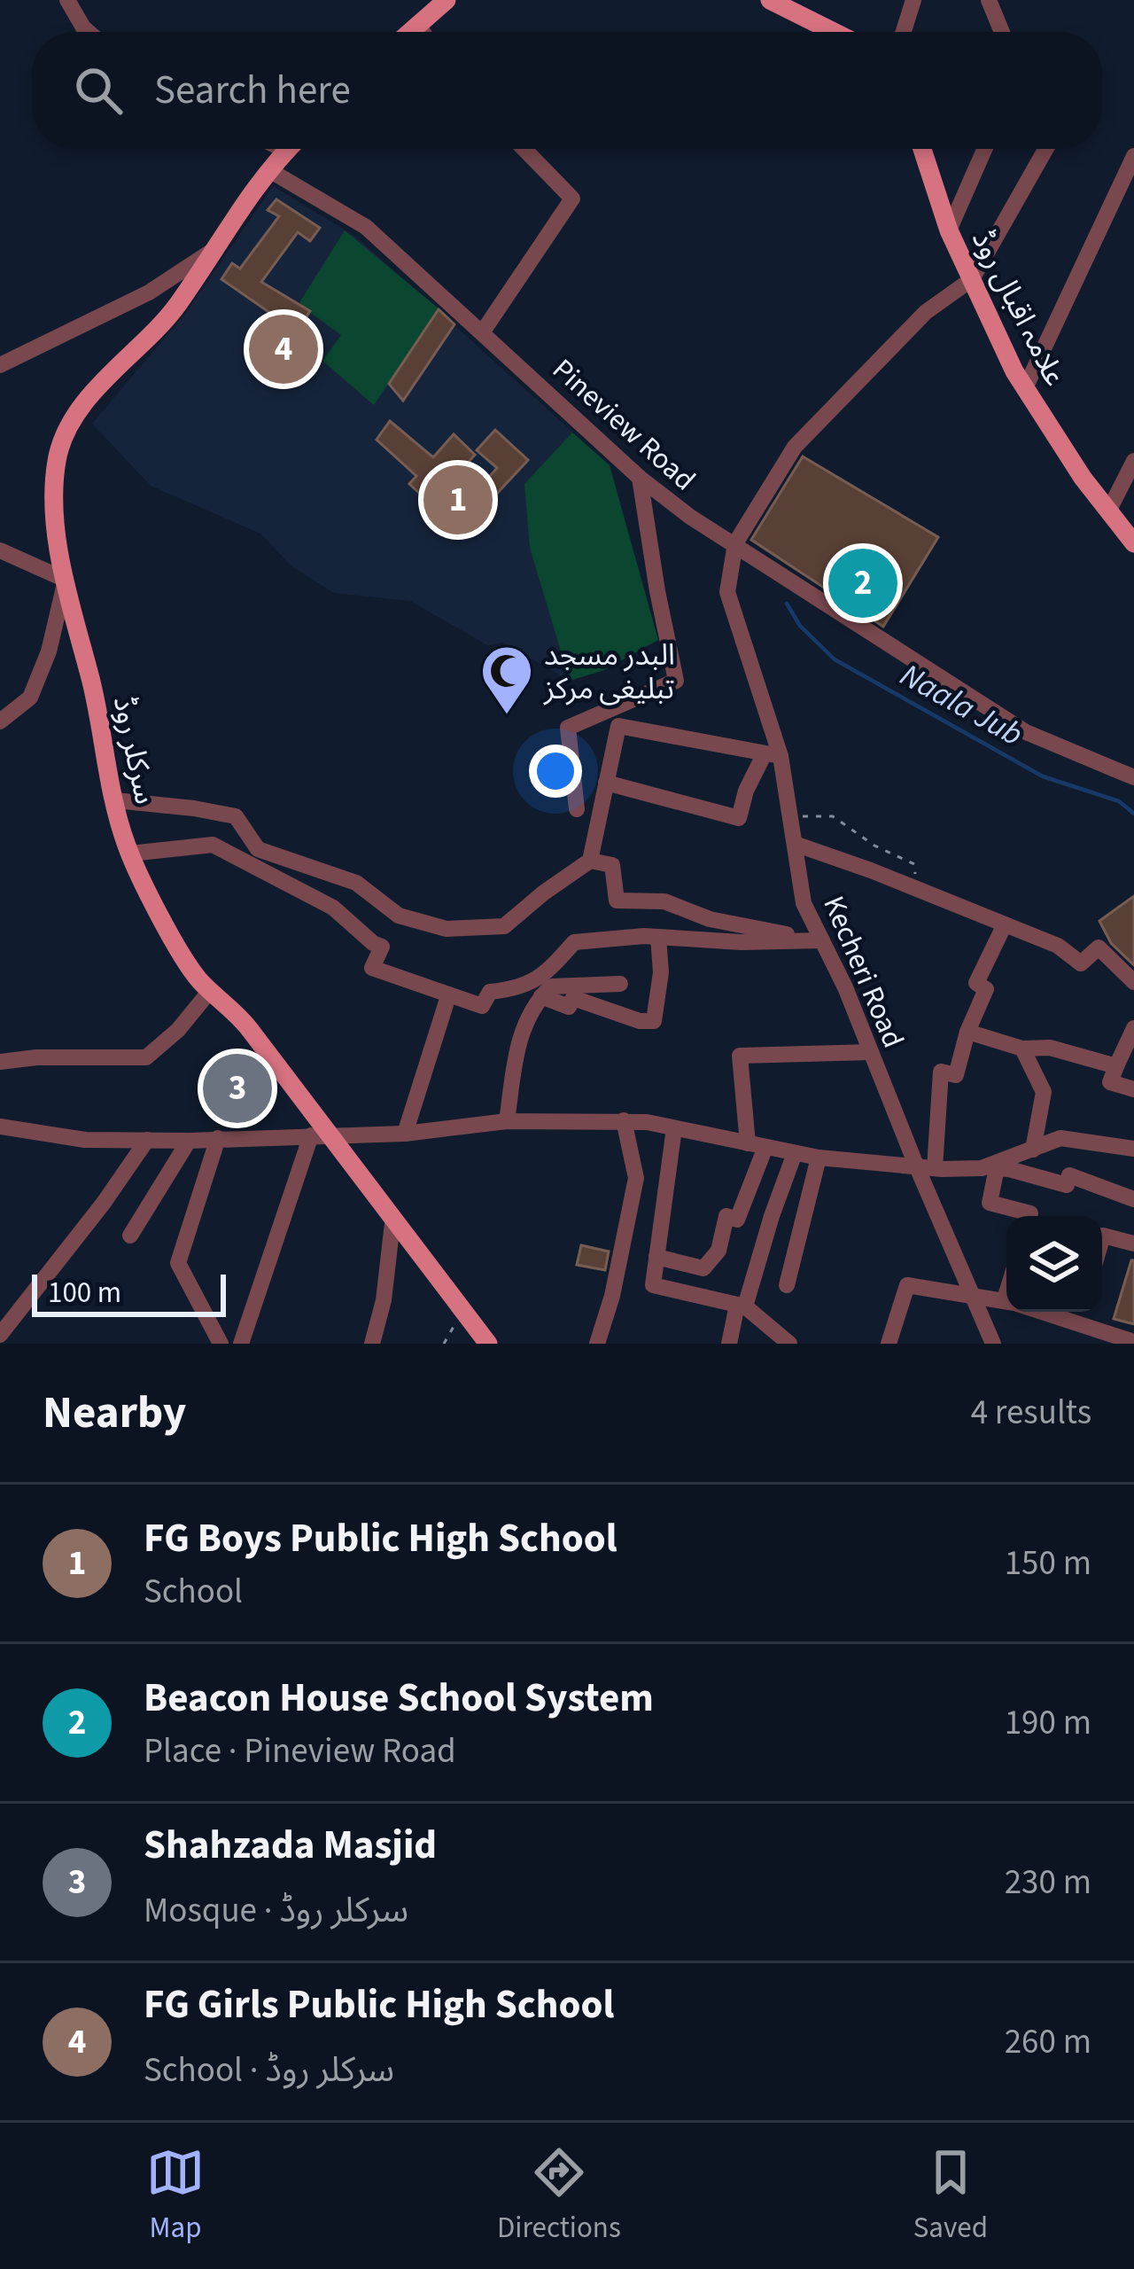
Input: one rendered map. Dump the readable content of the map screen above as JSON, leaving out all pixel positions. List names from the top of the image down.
{
  "streets": {
    "main road": ["علامہ اقبال روڈ", "سرکلر روڈ"],
    "street": ["Pineview Road", "Kecheri Road"]
  },
  "crossings": [
    ["Pineview Road", "سرکلر روڈ"],
    ["Pineview Road", "Kecheri Road"]
  ],
  "water": ["Naala Jub"],
  "places": {
    "mosque": ["البدر مسجد تبلیغی مرکز"]
  },
  "scale_bar": "100 m",
  "page": {
    "search": "Search here",
    "pins": [
      "4",
      "1",
      "2",
      "3"
    ],
    "scale": "100 m",
    "heading": ["Nearby", "4 results"],
    "list": [
      {
        "mark": "1",
        "name": "FG Boys Public High School",
        "note": "School",
        "value": "150 m"
      },
      {
        "mark": "2",
        "name": "Beacon House School System",
        "note": "Place · Pineview Road",
        "value": "190 m"
      },
      {
        "mark": "3",
        "name": "Shahzada Masjid",
        "note": "Mosque · سرکلر روڈ",
        "value": "230 m"
      },
      {
        "mark": "4",
        "name": "FG Girls Public High School",
        "note": "School · سرکلر روڈ",
        "value": "260 m"
      }
    ],
    "nav": ["Map", "Directions", "Saved"]
  }
}
